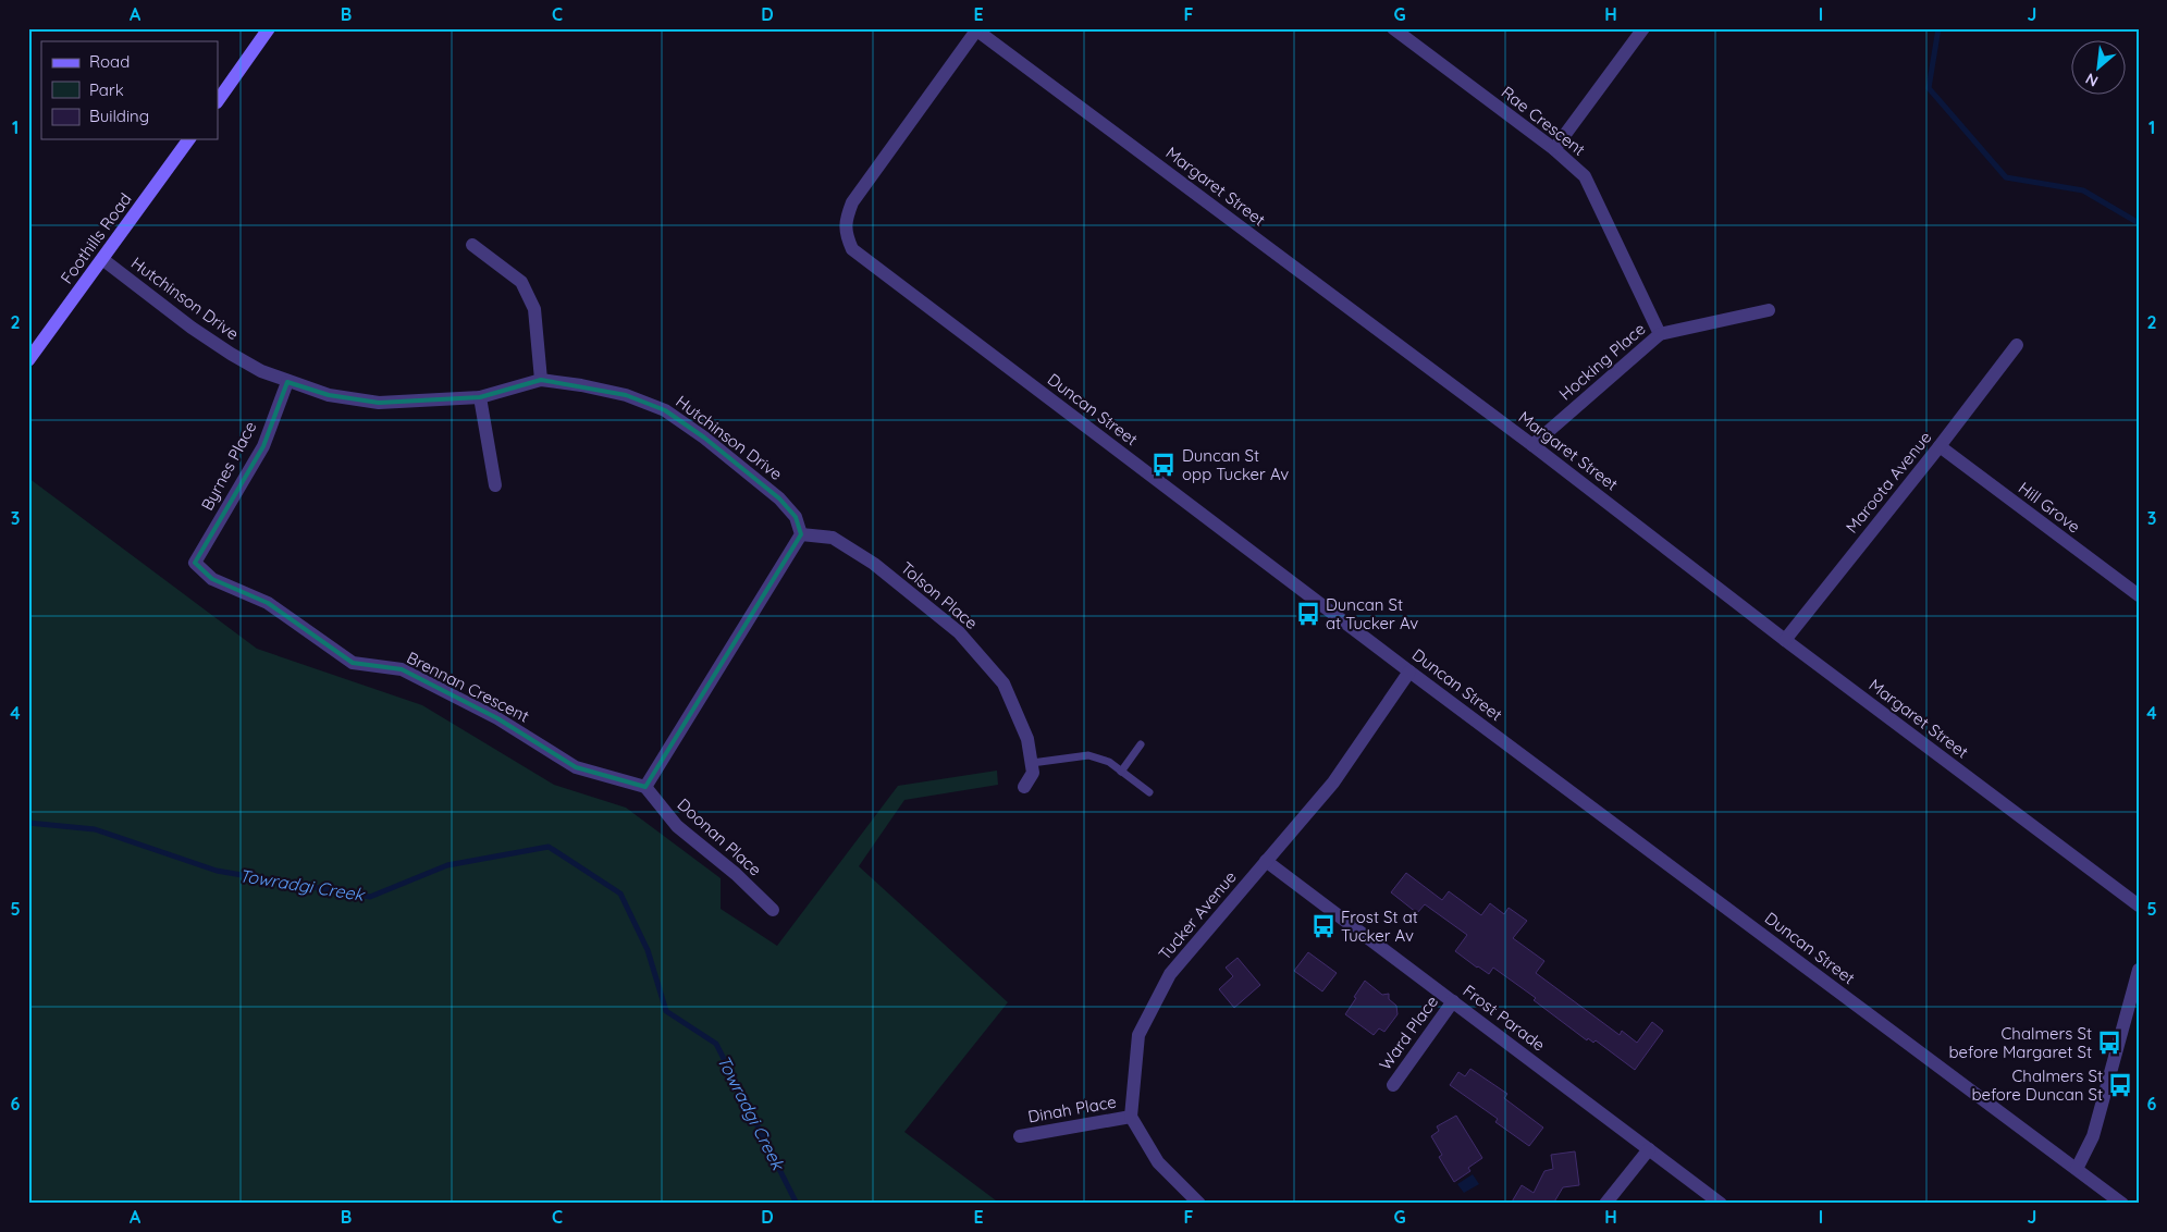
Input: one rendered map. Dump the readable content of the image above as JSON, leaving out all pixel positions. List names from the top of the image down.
{
  "streets": {
    "main road": ["Foothills Road"],
    "street": [
      "Rae Crescent",
      "Margaret Street",
      "Hutchinson Drive",
      "Hocking Place",
      "Duncan Street",
      "Byrnes Place",
      "Maroota Avenue",
      "Hill Grove",
      "Tolson Place",
      "Brennan Crescent",
      "Doonan Place",
      "Tucker Avenue",
      "Frost Parade",
      "Ward Place",
      "Dinah Place"
    ]
  },
  "crossings": [
    ["Rae Crescent", "Hocking Place"],
    ["Margaret Street", "Hocking Place"],
    ["Margaret Street", "Duncan Street"],
    ["Margaret Street", "Maroota Avenue"],
    ["Foothills Road", "Hutchinson Drive"],
    ["Hutchinson Drive", "Byrnes Place"],
    ["Hutchinson Drive", "Tolson Place"],
    ["Duncan Street", "Tucker Avenue"],
    ["Byrnes Place", "Brennan Crescent"],
    ["Maroota Avenue", "Hill Grove"],
    ["Brennan Crescent", "Doonan Place"],
    ["Tucker Avenue", "Frost Parade"],
    ["Tucker Avenue", "Dinah Place"],
    ["Frost Parade", "Ward Place"]
  ],
  "water": ["Towradgi Creek"],
  "places": {
    "bus stop": [
      "Duncan St opp Tucker Av",
      "Duncan St at Tucker Av",
      "Frost St at Tucker Av",
      "Chalmers St before Margaret St",
      "Chalmers St before Duncan St"
    ]
  },
  "legend": ["Road", "Park", "Building"],
  "north": "bottom left",
  "grid": {
    "columns": [
      "A",
      "B",
      "C",
      "D",
      "E",
      "F",
      "G",
      "H",
      "I",
      "J"
    ],
    "rows": [
      "1",
      "2",
      "3",
      "4",
      "5",
      "6"
    ]
  }
}
